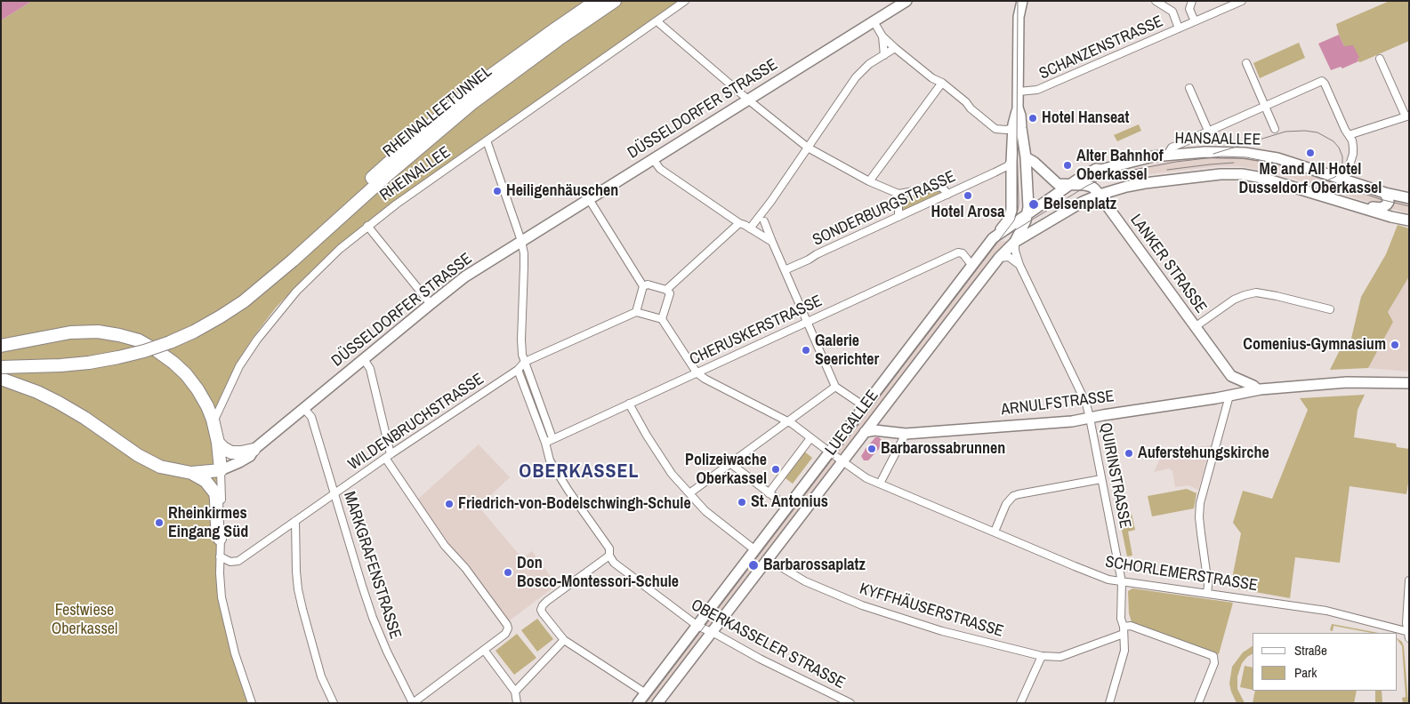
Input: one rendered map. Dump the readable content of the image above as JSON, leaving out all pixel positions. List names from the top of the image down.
{
  "streets": {
    "highway": ["RHEINALLEETUNNEL"],
    "main road": [
      "DÜSSELDORFER STRASSE",
      "HANSAALLEE",
      "LANKER STRASSE",
      "ARNULFSTRASSE",
      "LUEGALLEE"
    ],
    "street": [
      "SCHANZENSTRASSE",
      "RHEINALLEE",
      "SONDERBURGSTRASSE",
      "CHERUSKERSTRASSE",
      "WILDENBRUCHSTRASSE",
      "QUIRINSTRASSE",
      "MARKGRAFENSTRASSE",
      "SCHORLEMERSTRASSE",
      "KYFFHÄUSERSTRASSE",
      "OBERKASSELER STRASSE"
    ]
  },
  "crossings": [
    ["DÜSSELDORFER STRASSE", "MARKGRAFENSTRASSE"],
    ["HANSAALLEE", "LUEGALLEE"],
    ["LANKER STRASSE", "ARNULFSTRASSE"],
    ["LANKER STRASSE", "LUEGALLEE"],
    ["CHERUSKERSTRASSE", "LUEGALLEE"],
    ["CHERUSKERSTRASSE", "SCHORLEMERSTRASSE"],
    ["CHERUSKERSTRASSE", "OBERKASSELER STRASSE"],
    ["ARNULFSTRASSE", "LUEGALLEE"],
    ["ARNULFSTRASSE", "QUIRINSTRASSE"],
    ["WILDENBRUCHSTRASSE", "MARKGRAFENSTRASSE"],
    ["WILDENBRUCHSTRASSE", "OBERKASSELER STRASSE"],
    ["LUEGALLEE", "QUIRINSTRASSE"],
    ["LUEGALLEE", "SCHORLEMERSTRASSE"],
    ["LUEGALLEE", "KYFFHÄUSERSTRASSE"],
    ["LUEGALLEE", "OBERKASSELER STRASSE"],
    ["QUIRINSTRASSE", "SCHORLEMERSTRASSE"],
    ["QUIRINSTRASSE", "KYFFHÄUSERSTRASSE"]
  ],
  "districts": ["OBERKASSEL"],
  "parks": ["Festwiese Oberkassel"],
  "places": [
    "Hotel Hanseat",
    "Me and All Hotel Dusseldorf Oberkassel",
    "Alter Bahnhof Oberkassel",
    "Heiligenhäuschen",
    "Hotel Arosa",
    "Belsenplatz",
    "Comenius-Gymnasium",
    "Galerie Seerichter",
    "Barbarossabrunnen",
    "Auferstehungskirche",
    "Polizeiwache Oberkassel",
    "St. Antonius",
    "Friedrich-von-Bodelschwingh-Schule",
    "Rheinkirmes Eingang Süd",
    "Barbarossaplatz",
    "Don Bosco-Montessori-Schule"
  ],
  "legend": ["Straße", "Park"]
}
